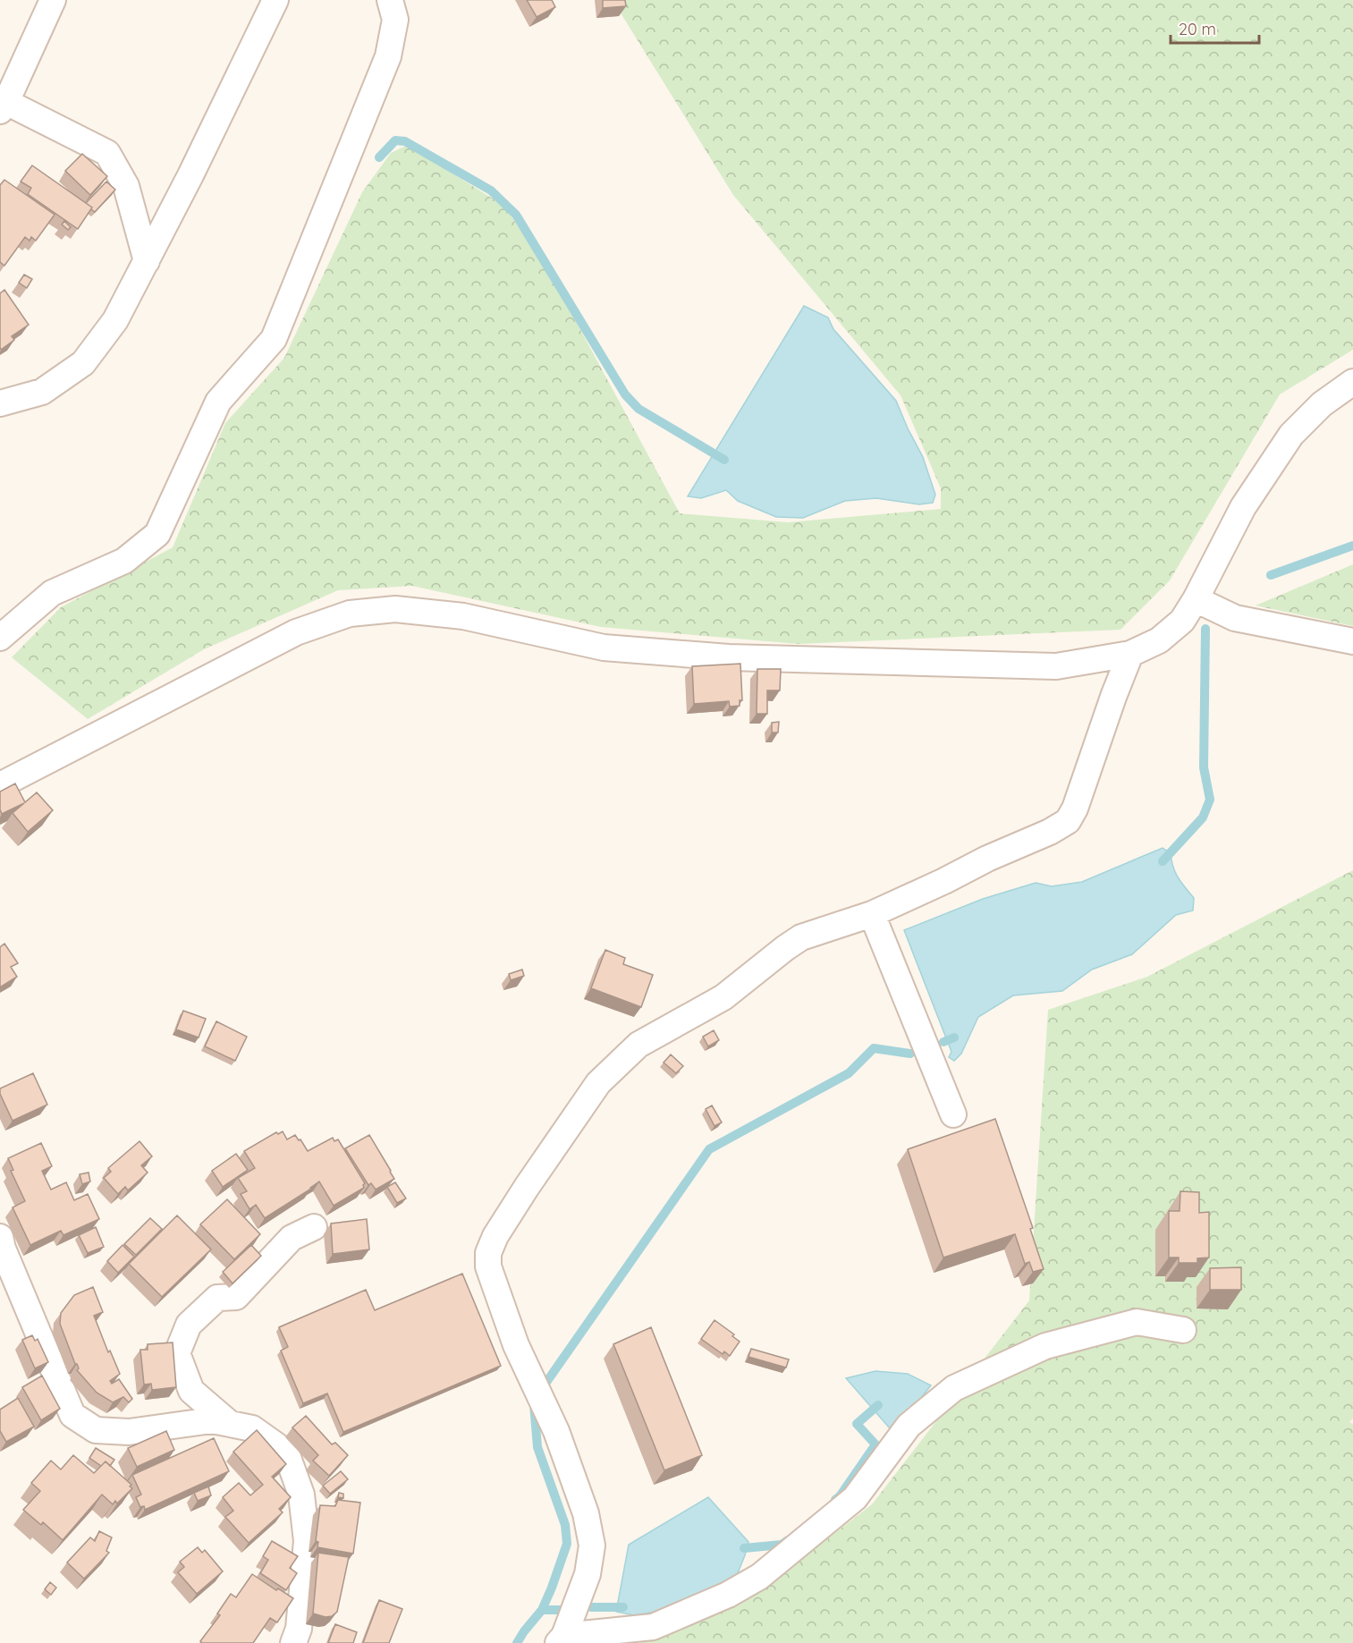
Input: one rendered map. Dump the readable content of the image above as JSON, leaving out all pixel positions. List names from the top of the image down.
{
  "scale_bar": "20 m"
}
